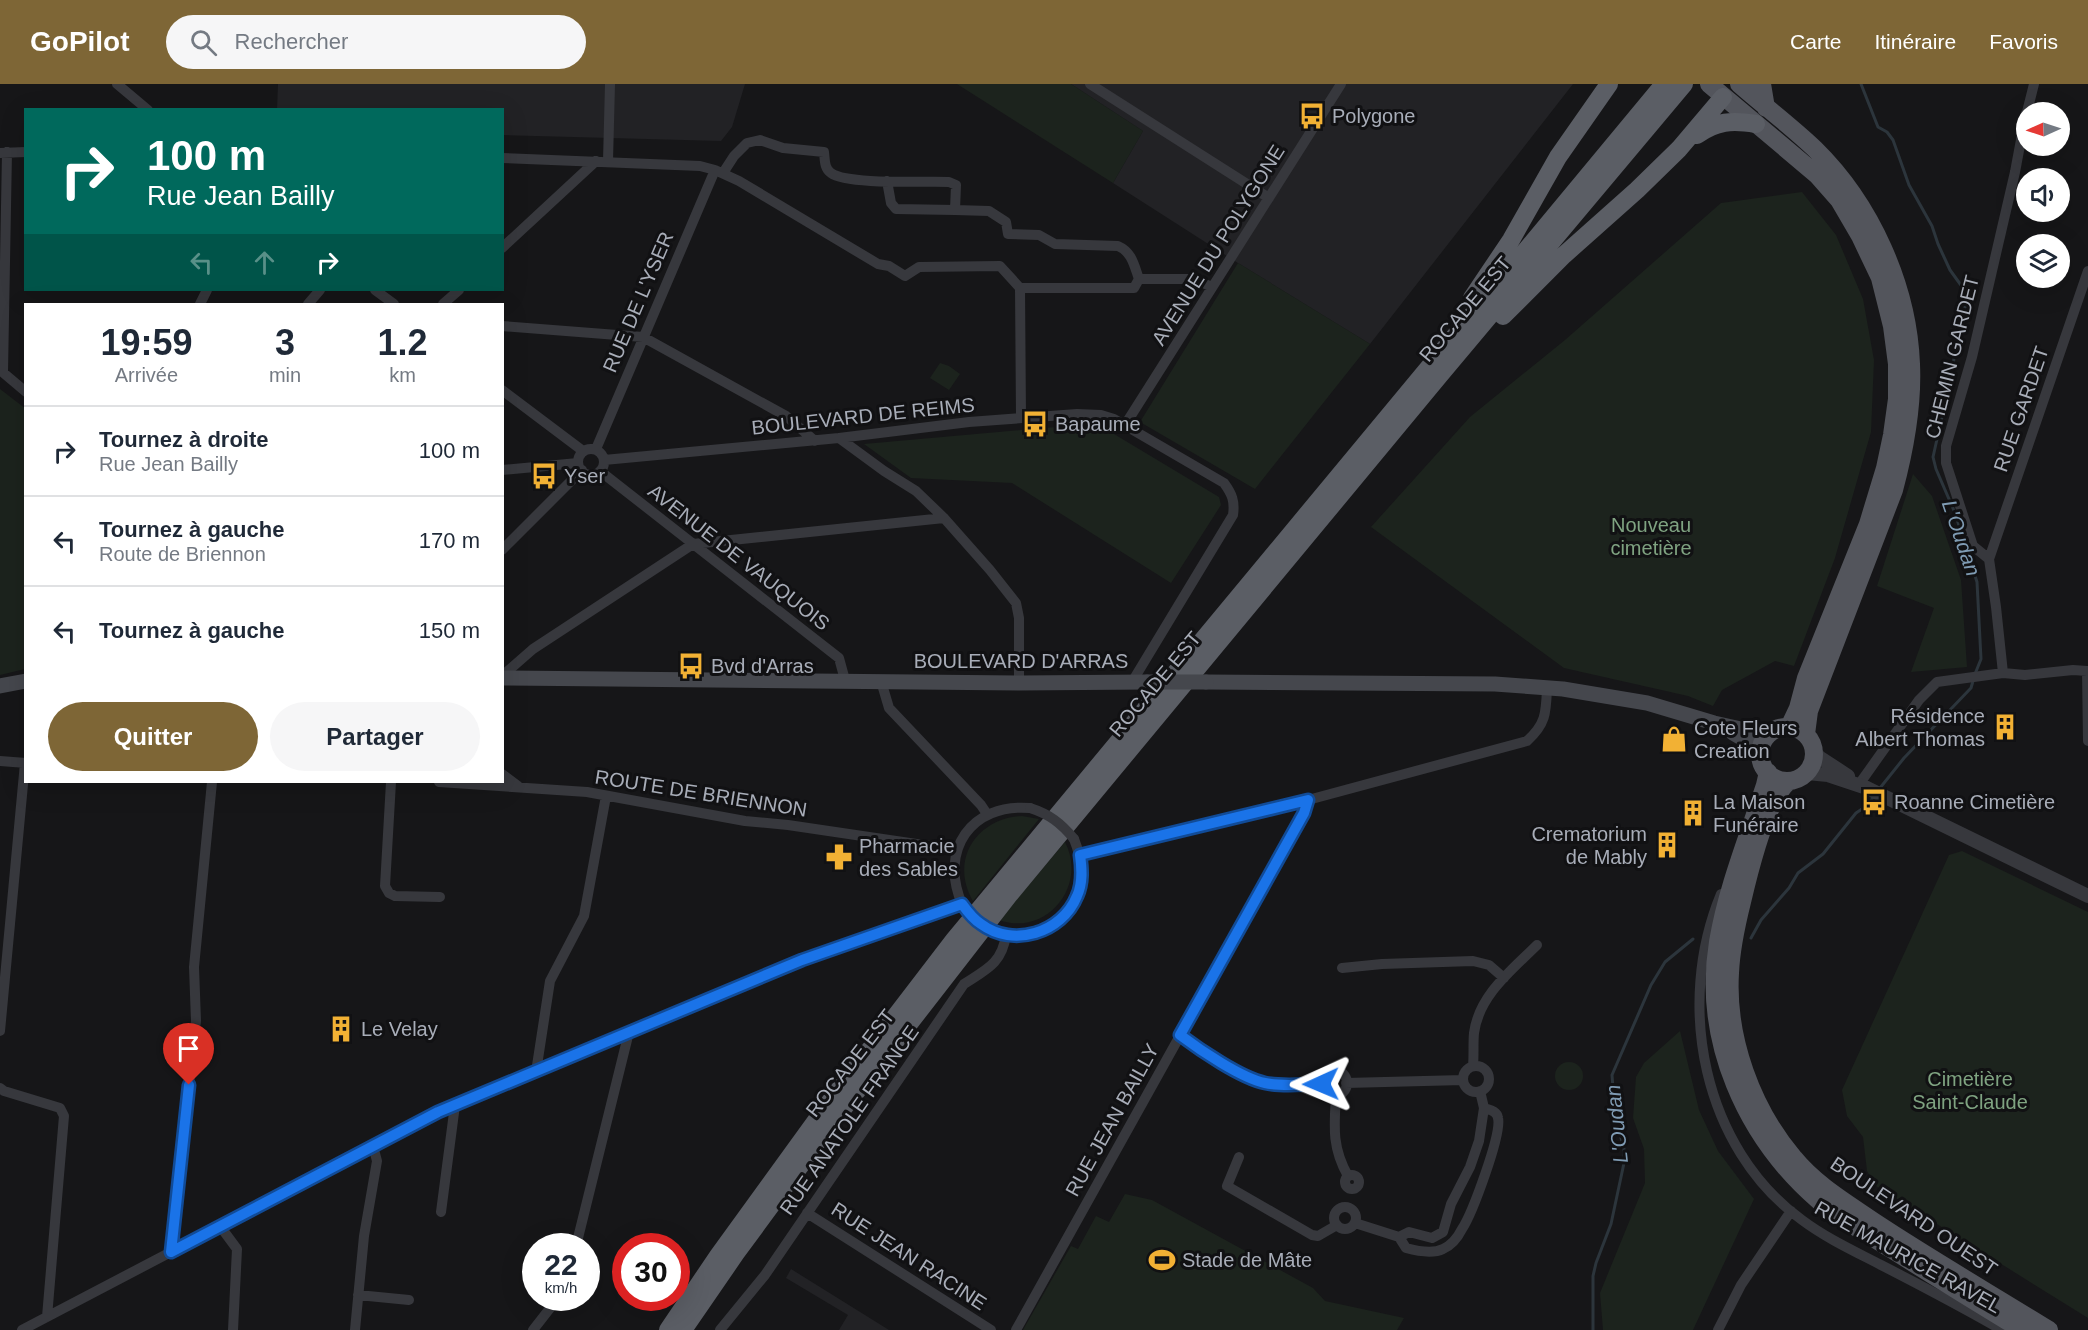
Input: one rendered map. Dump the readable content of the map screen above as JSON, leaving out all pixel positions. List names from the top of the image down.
{
  "streets": {
    "highway": ["ROCADE EST"],
    "main road": ["BOULEVARD D'ARRAS", "BOULEVARD OUEST"],
    "street": [
      "AVENUE DU POLYGONE",
      "RUE DE L'YSER",
      "CHEMIN GARDET",
      "RUE GARDET",
      "BOULEVARD DE REIMS",
      "AVENUE DE VAUQUOIS",
      "ROUTE DE BRIENNON",
      "RUE ANATOLE FRANCE",
      "RUE JEAN BAILLY",
      "RUE JEAN RACINE",
      "RUE MAURICE RAVEL"
    ]
  },
  "crossings": [
    ["AVENUE DU POLYGONE", "BOULEVARD DE REIMS"],
    ["RUE DE L'YSER", "BOULEVARD DE REIMS"],
    ["RUE DE L'YSER", "AVENUE DE VAUQUOIS"],
    ["CHEMIN GARDET", "RUE GARDET"],
    ["BOULEVARD DE REIMS", "AVENUE DE VAUQUOIS"],
    ["BOULEVARD DE REIMS", "BOULEVARD D'ARRAS"],
    ["AVENUE DE VAUQUOIS", "BOULEVARD D'ARRAS"],
    ["BOULEVARD D'ARRAS", "BOULEVARD OUEST"],
    ["ROUTE DE BRIENNON", "RUE ANATOLE FRANCE"],
    ["RUE ANATOLE FRANCE", "RUE JEAN RACINE"],
    ["BOULEVARD OUEST", "RUE MAURICE RAVEL"]
  ],
  "water": ["L'Oudan"],
  "parks": ["Nouveau cimetière", "Cimetière Saint-Claude"],
  "places": {
    "bus stop": [
      "Polygone",
      "Bapaume",
      "Yser",
      "Bvd d'Arras",
      "Roanne Cimetière"
    ],
    "building": [
      "Résidence Albert Thomas",
      "La Maison Funéraire",
      "Crematorium de Mably",
      "Le Velay"
    ],
    "shop": ["Cote Fleurs Creation"],
    "pharmacy": ["Pharmacie des Sables"],
    "sports": ["Stade de Mâte"]
  },
  "north": "left",
  "page": {
    "header": "GoPilot",
    "search": "Rechercher",
    "nav": ["Carte", "Itinéraire", "Favoris"],
    "turn": ["100 m", "Rue Jean Bailly"],
    "eta": [
      "19:59",
      "Arrivée",
      "3",
      "min",
      "1.2",
      "km"
    ],
    "list": [
      {
        "name": "Tournez à droite",
        "note": "Rue Jean Bailly",
        "value": "100 m"
      },
      {
        "name": "Tournez à gauche",
        "note": "Route de Briennon",
        "value": "170 m"
      },
      {
        "name": "Tournez à gauche",
        "value": "150 m"
      }
    ],
    "buttons": ["Quitter", "Partager"],
    "speed": "22 km/h",
    "limit": "30"
  }
}
